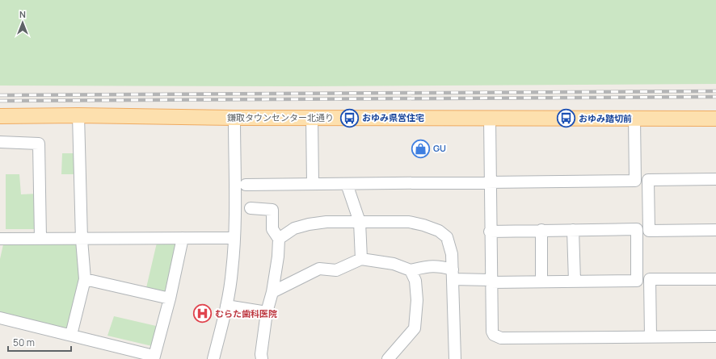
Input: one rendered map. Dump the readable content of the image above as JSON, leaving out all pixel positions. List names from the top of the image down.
{
  "streets": {
    "main road": ["鎌取タウンセンター北通り"]
  },
  "places": {
    "bus stop": ["おゆみ県営住宅", "おゆみ踏切前"],
    "shop": ["GU"],
    "hospital": ["むらた歯科医院"]
  },
  "scale_bar": "50 m",
  "north": "top"
}
